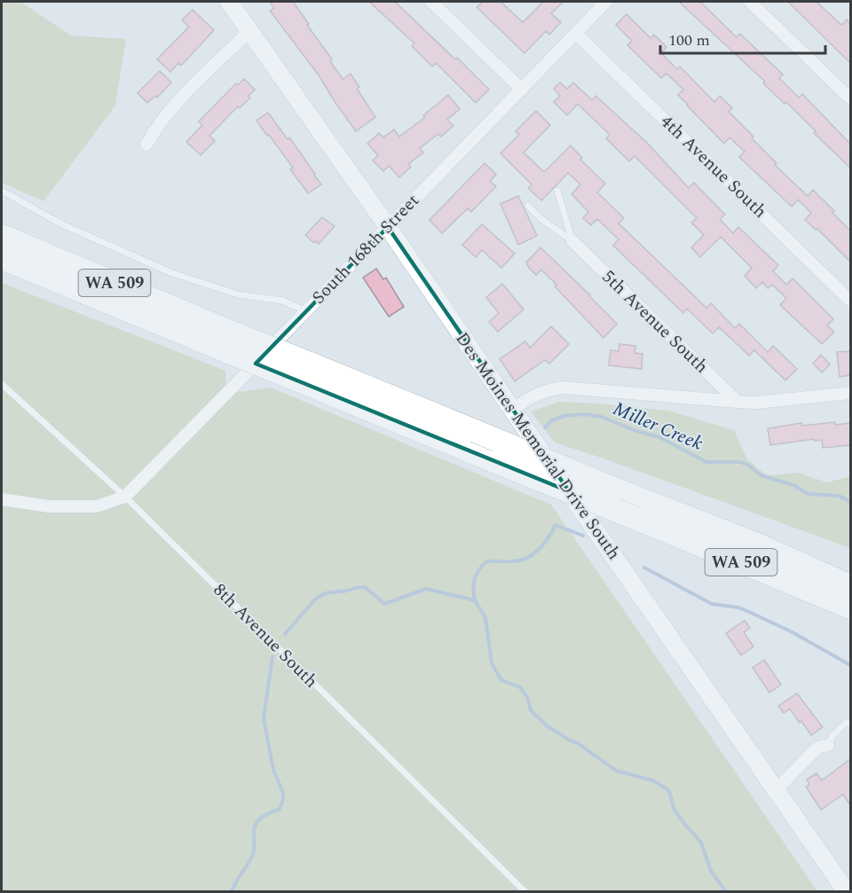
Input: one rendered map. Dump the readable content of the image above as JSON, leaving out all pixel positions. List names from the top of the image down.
{
  "streets": {
    "highway": ["WA 509"],
    "main road": ["Des Moines Memorial Drive South"],
    "street": ["4th Avenue South", "South 168th Street", "5th Avenue South"],
    "lane": ["8th Avenue South"]
  },
  "crossings": [
    ["4th Avenue South", "South 168th Street"],
    ["South 168th Street", "Des Moines Memorial Drive South"],
    ["South 168th Street", "8th Avenue South"]
  ],
  "water": ["Miller Creek"],
  "scale_bar": "100 m"
}
